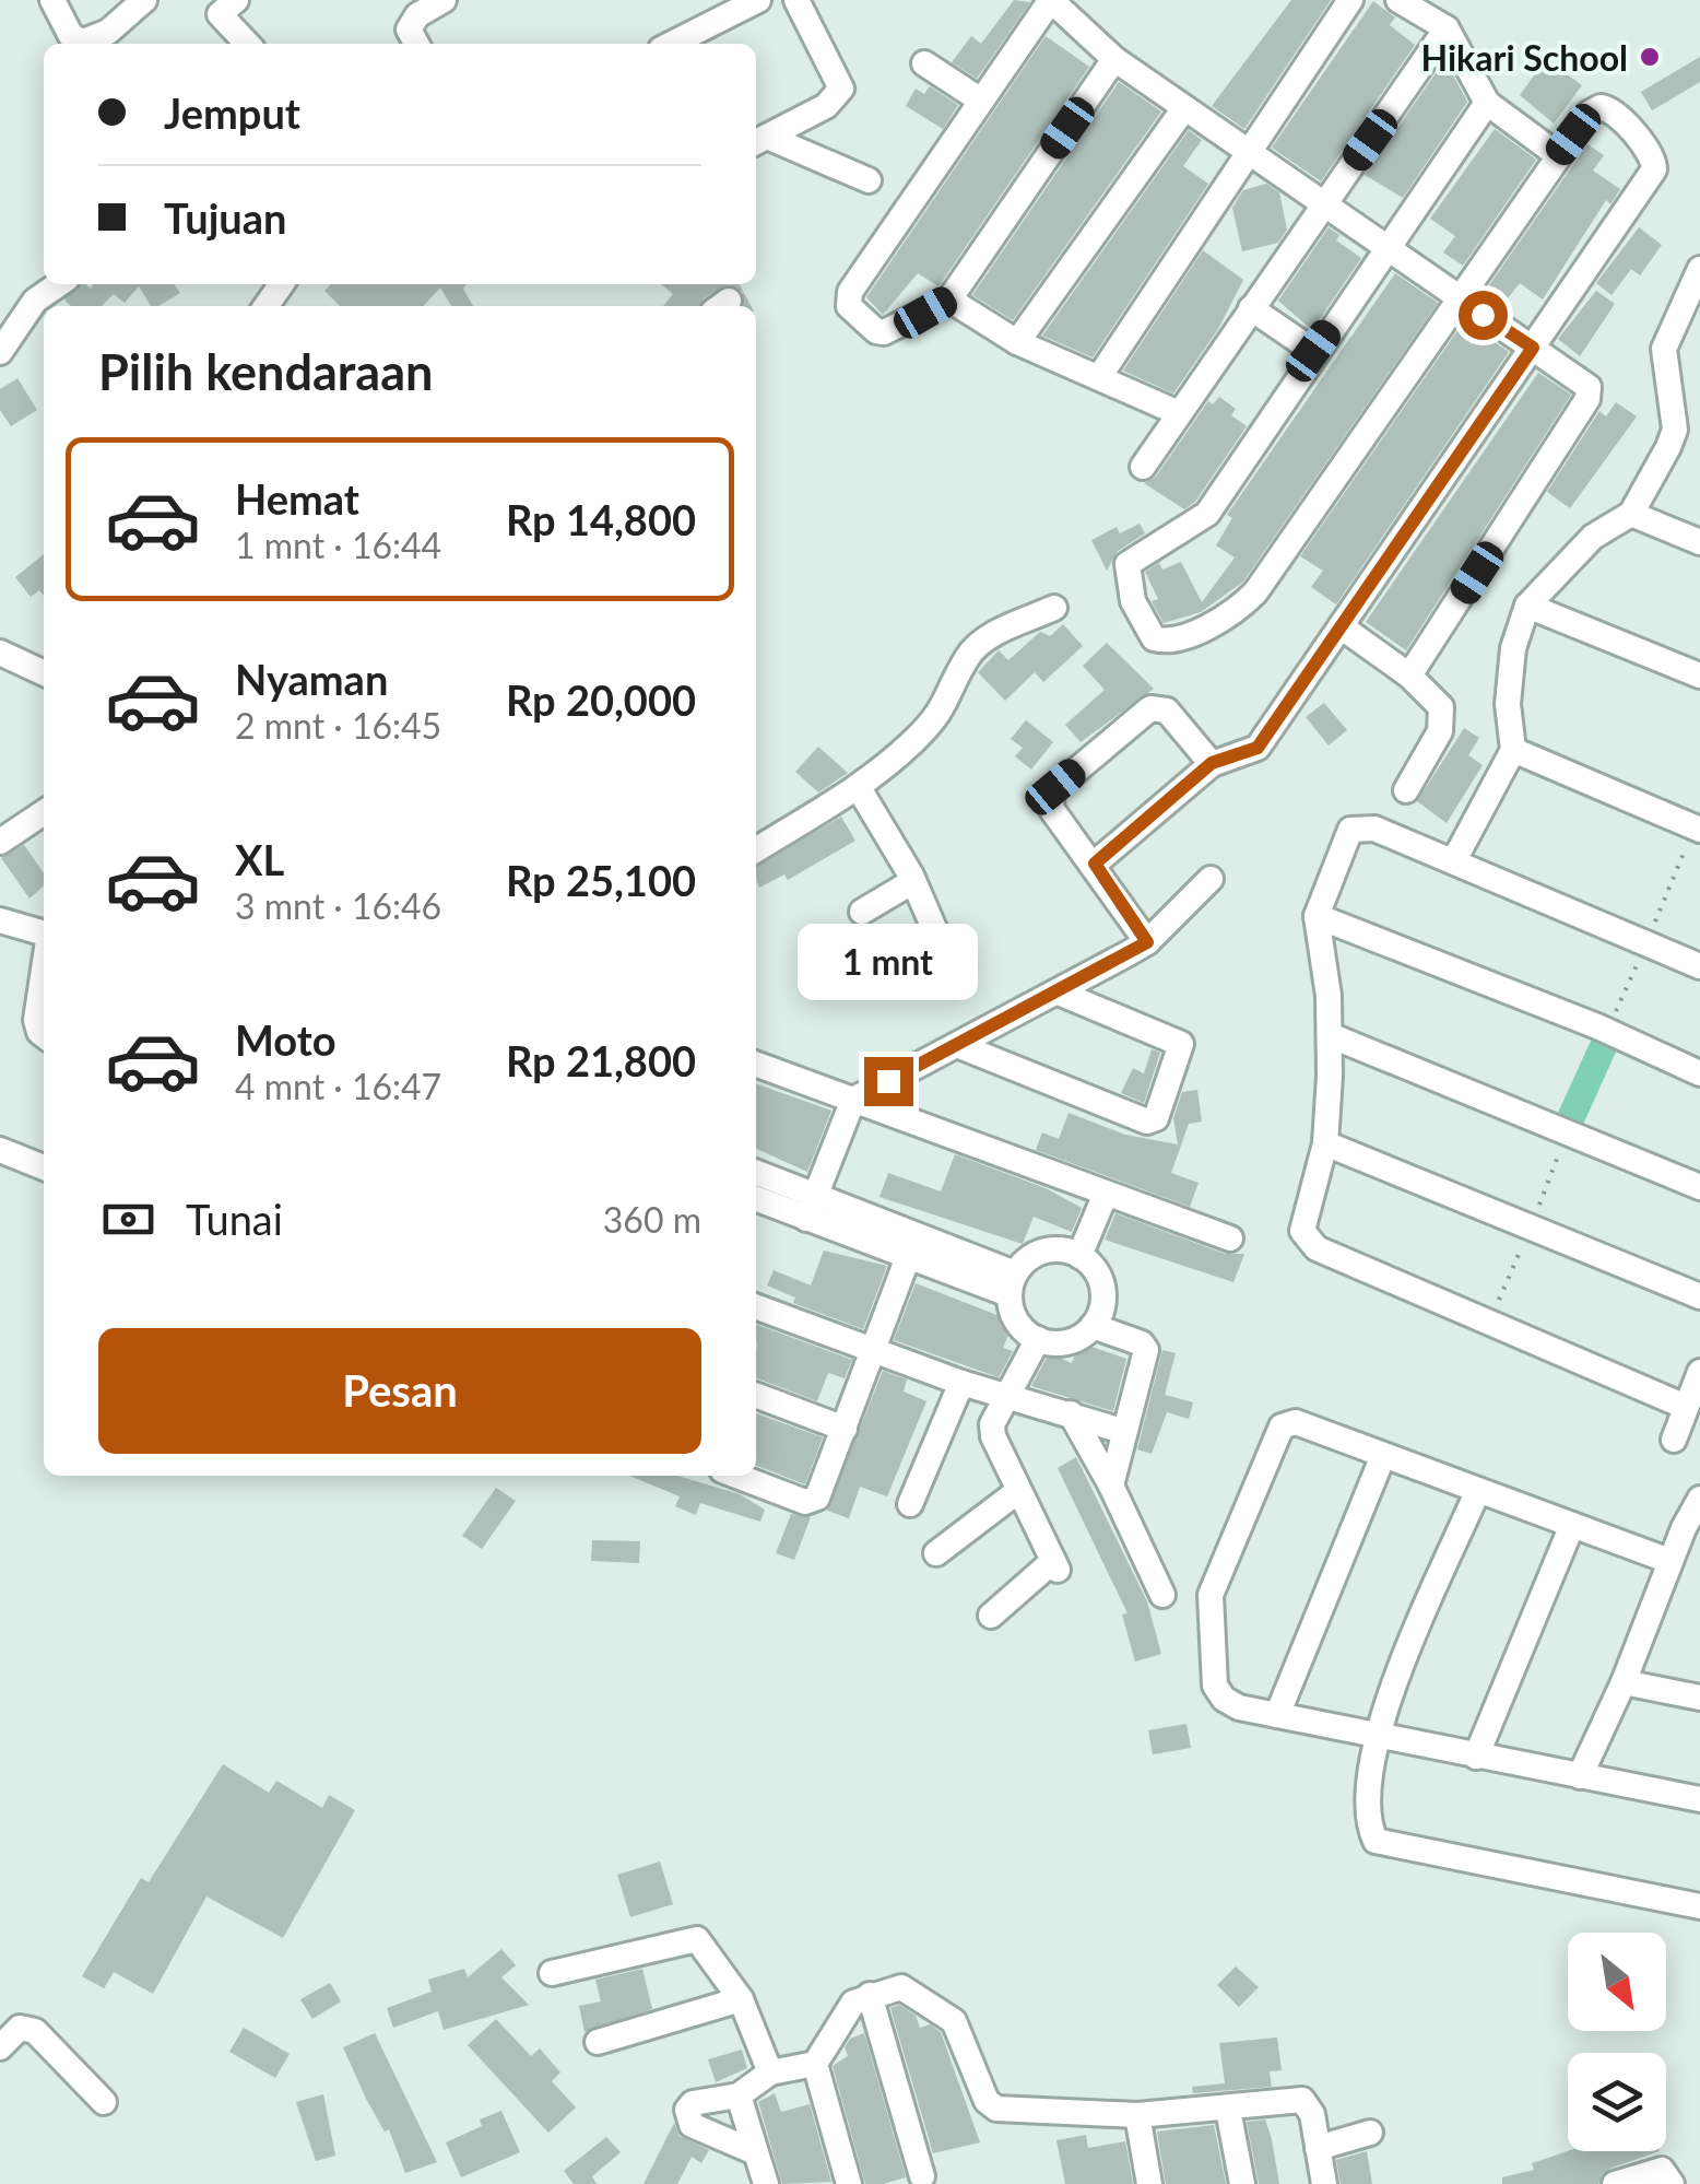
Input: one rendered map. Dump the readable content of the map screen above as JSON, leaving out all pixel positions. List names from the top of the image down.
{
  "places": ["Hikari School"],
  "north": "bottom right",
  "page": {
    "banner": ["Jemput", "Tujuan"],
    "heading": "Pilih kendaraan",
    "list": [
      {
        "name": "Hemat",
        "note": "1 mnt · 16:44",
        "value": "Rp 14,800"
      },
      {
        "name": "Nyaman",
        "note": "2 mnt · 16:45",
        "value": "Rp 20,000"
      },
      {
        "name": "XL",
        "note": "3 mnt · 16:46",
        "value": "Rp 25,100"
      },
      {
        "name": "Moto",
        "note": "4 mnt · 16:47",
        "value": "Rp 21,800"
      }
    ],
    "bubble": "1 mnt",
    "pay": ["Tunai", "360 m"],
    "buttons": "Pesan"
  }
}
